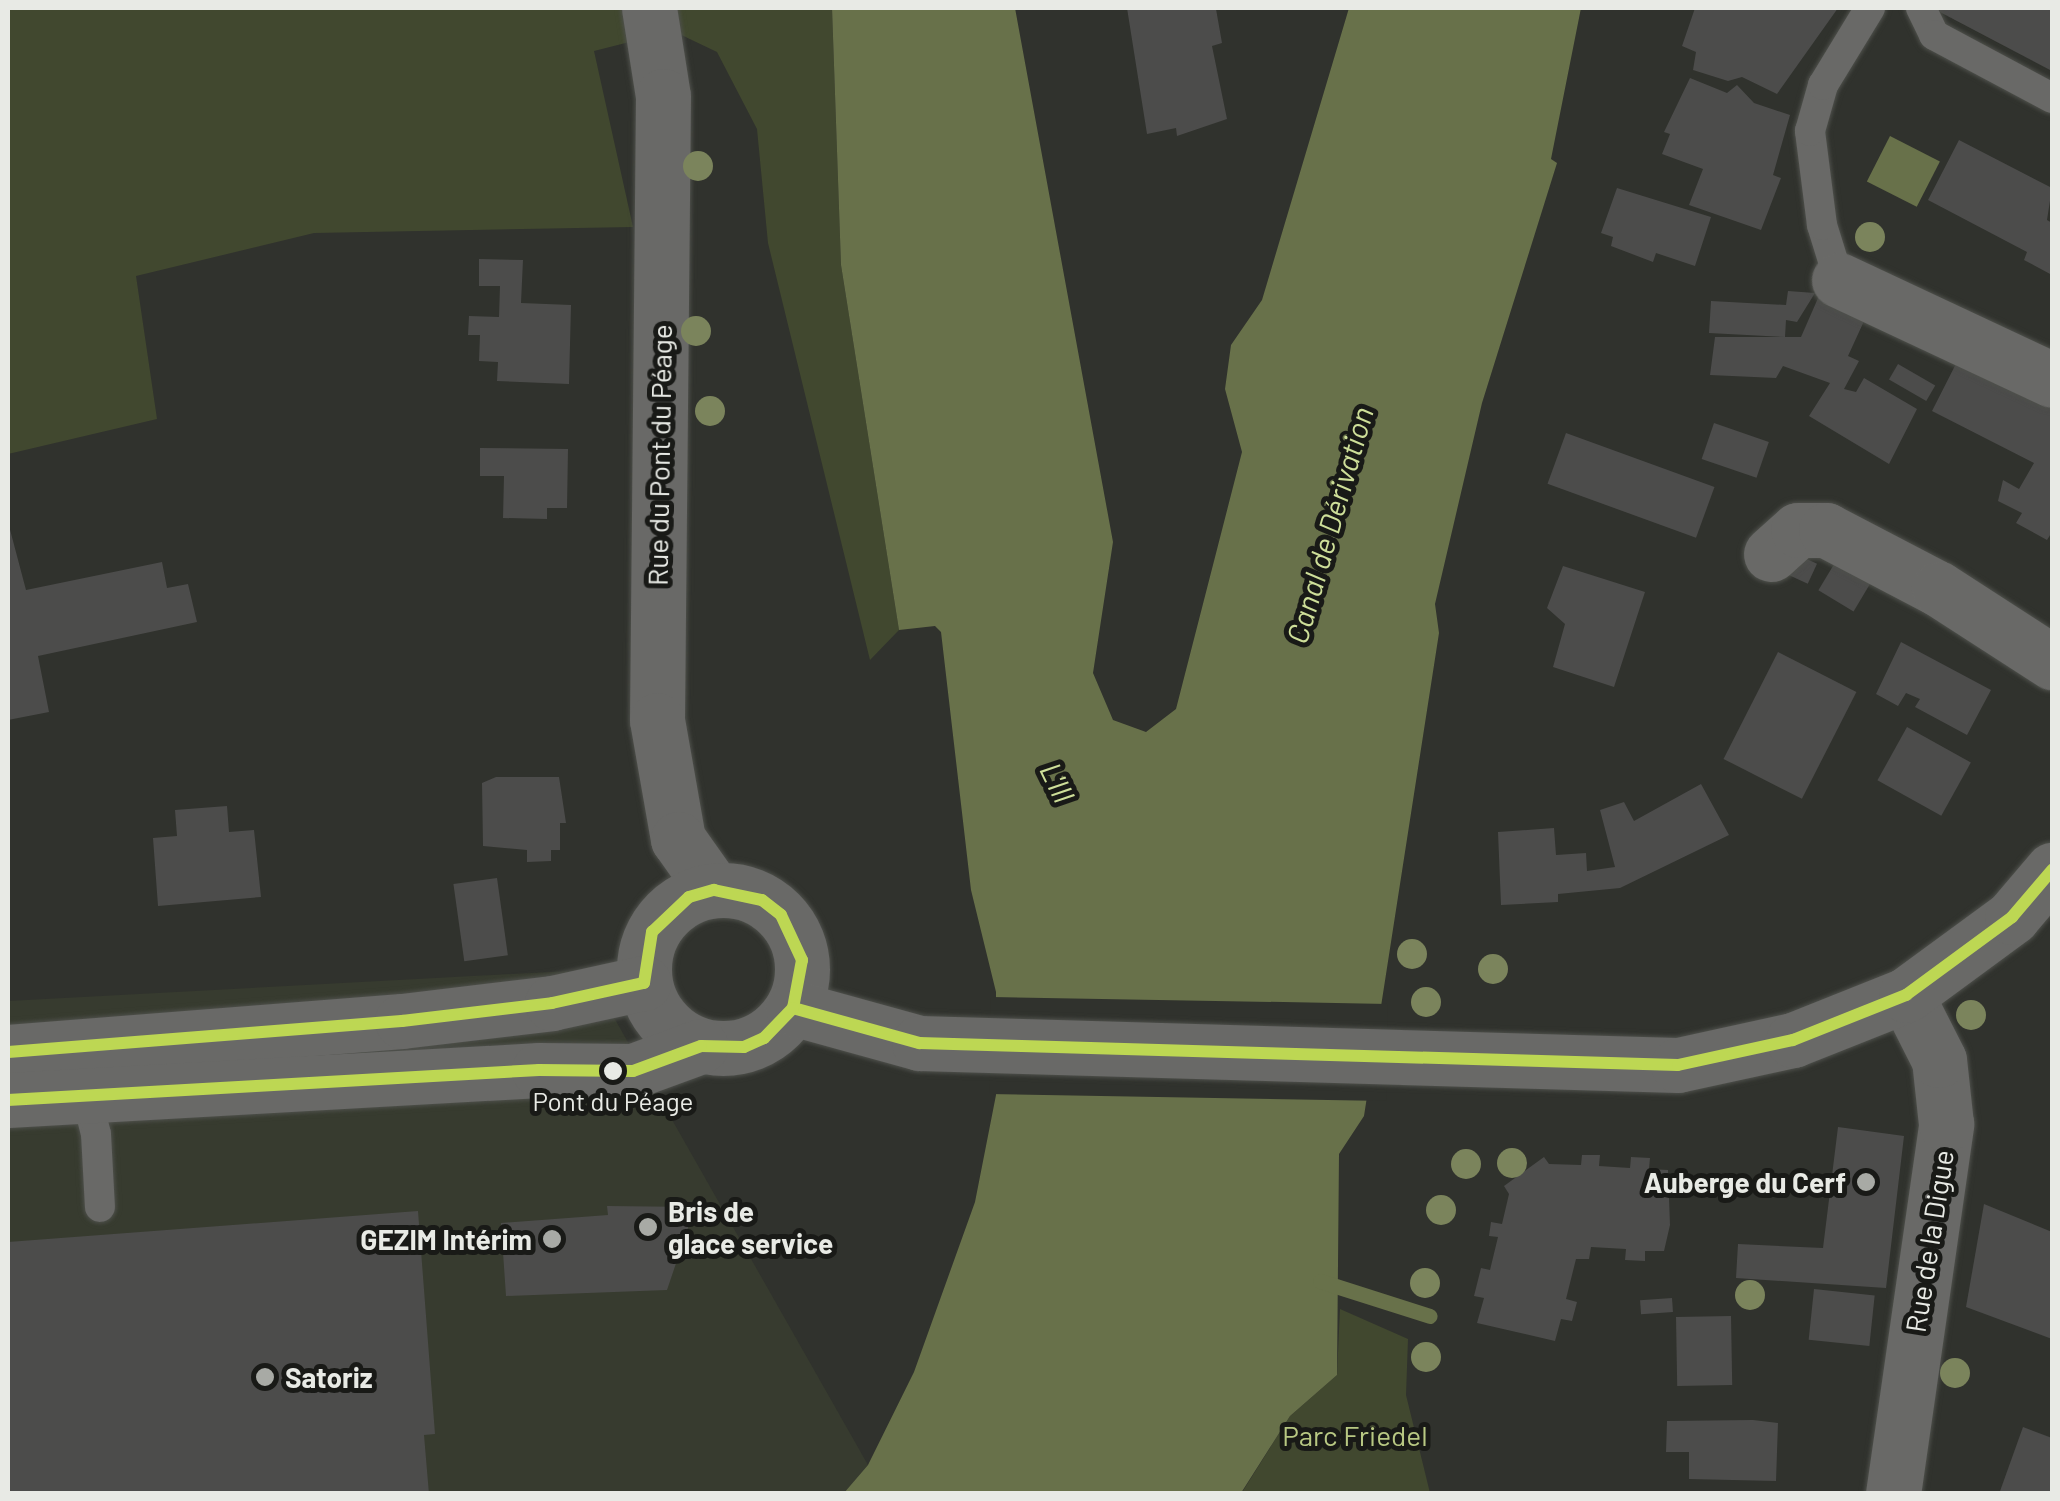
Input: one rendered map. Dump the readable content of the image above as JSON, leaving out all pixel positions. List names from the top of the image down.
{
  "streets": {
    "main road": ["Rue du Pont du Péage", "Rue de la Digue"]
  },
  "water": ["Canal de Dérivation", "L'Ill"],
  "parks": ["Parc Friedel"],
  "places": [
    "Pont du Péage",
    "Auberge du Cerf",
    "Bris de glace service",
    "GEZIM Intérim",
    "Satoriz"
  ]
}
